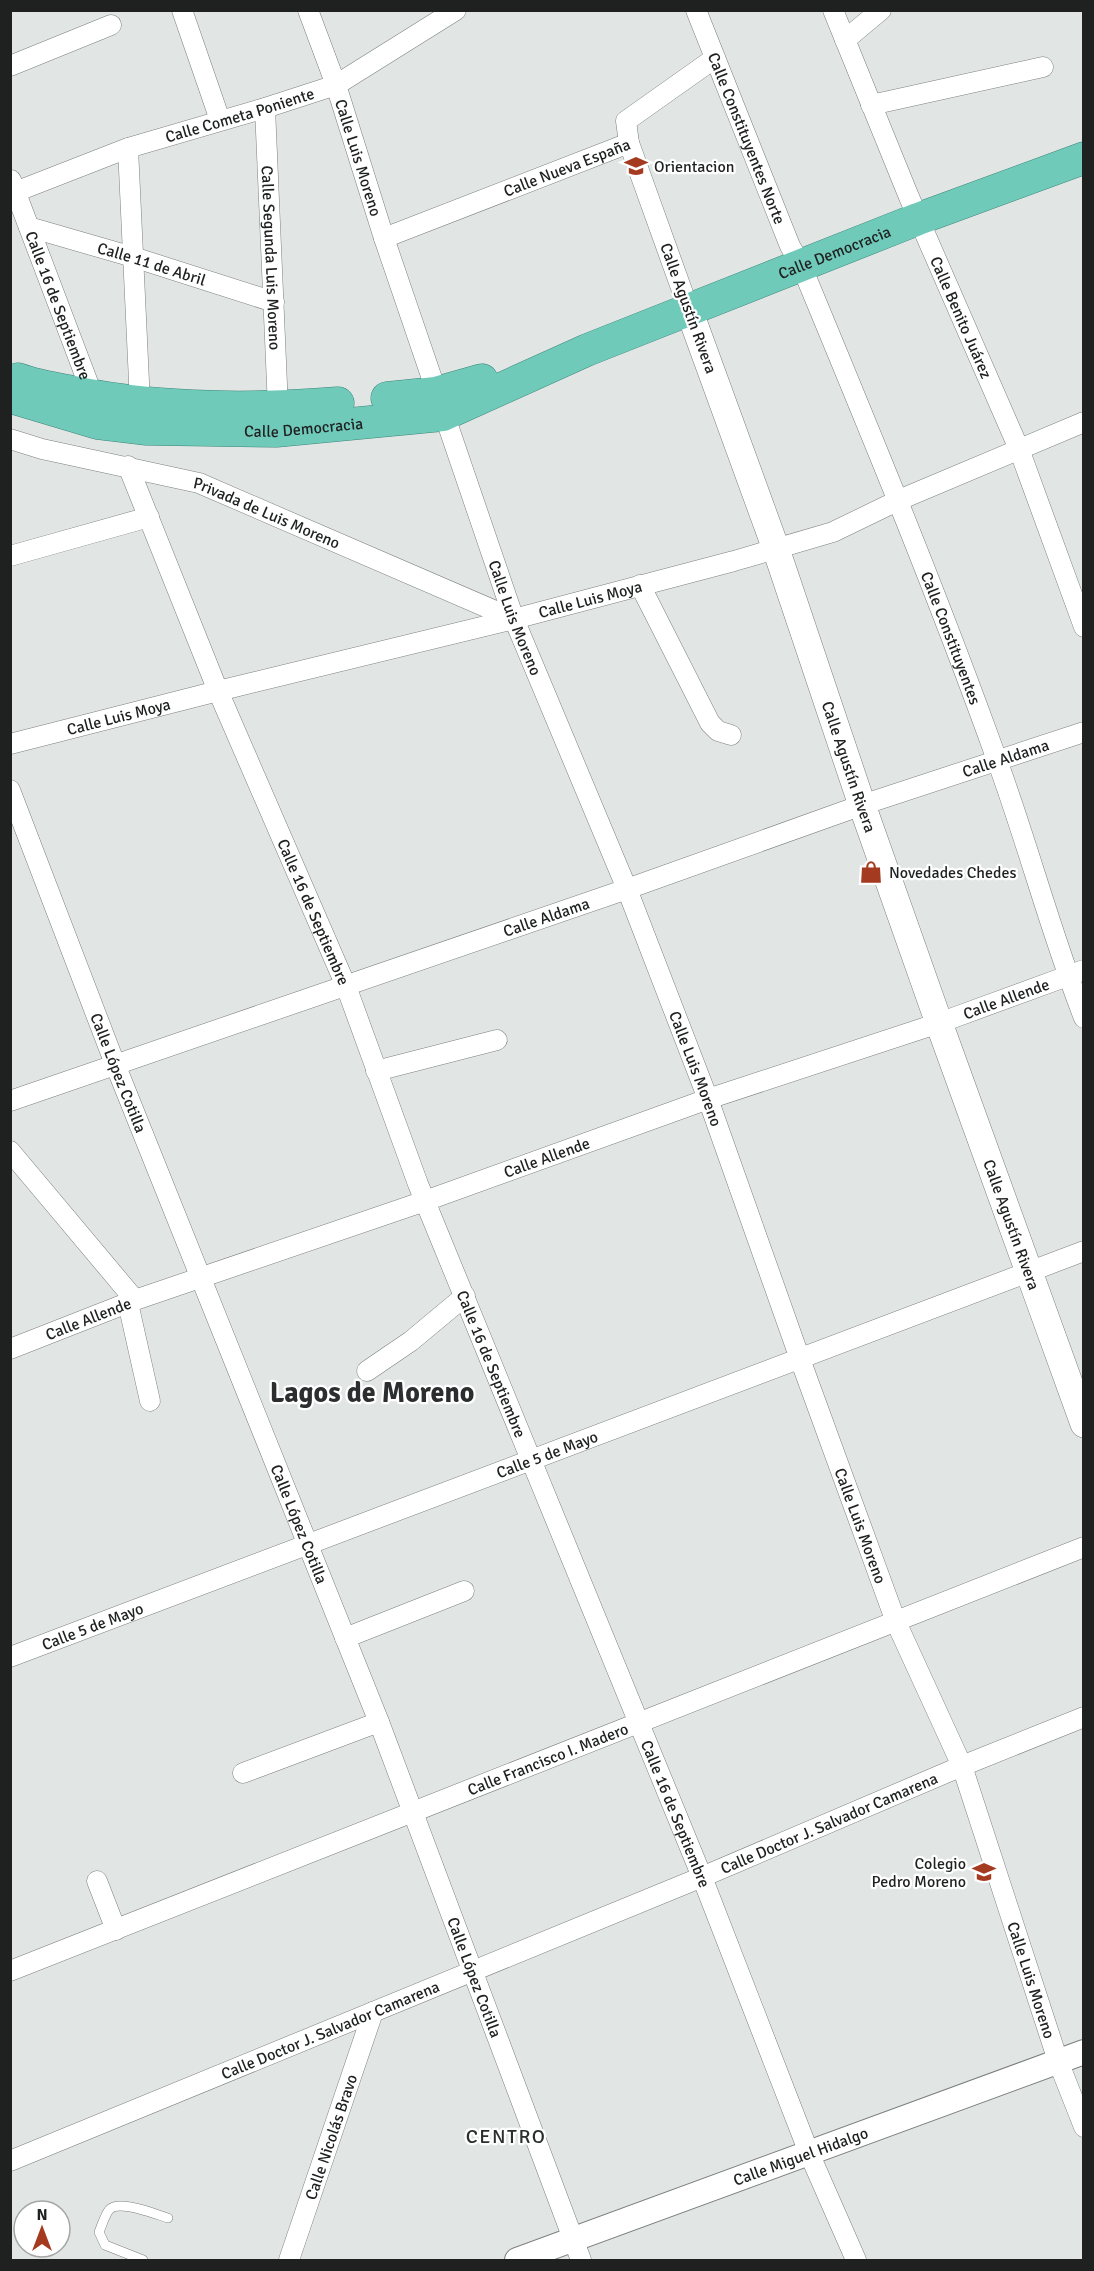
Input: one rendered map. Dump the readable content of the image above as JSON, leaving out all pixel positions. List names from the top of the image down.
{
  "streets": {
    "highway": ["Calle Democracia"],
    "main road": ["Calle Agustín Rivera"],
    "street": [
      "Calle Cometa Poniente",
      "Calle Constituyentes Norte",
      "Calle Luis Moreno",
      "Calle Nueva España",
      "Calle Segunda Luis Moreno",
      "Calle 11 de Abril",
      "Calle 16 de Septiembre",
      "Calle Benito Juárez",
      "Privada de Luis Moreno",
      "Calle Luis Moya",
      "Calle Constituyentes",
      "Calle Aldama",
      "Calle Allende",
      "Calle López Cotilla",
      "Calle 5 de Mayo",
      "Calle Francisco I. Madero",
      "Calle Doctor J. Salvador Camarena",
      "Calle Nicolás Bravo",
      "Calle Miguel Hidalgo"
    ]
  },
  "crossings": [
    ["Calle Cometa Poniente", "Calle Luis Moreno"],
    ["Calle Cometa Poniente", "Calle Segunda Luis Moreno"],
    ["Calle Cometa Poniente", "Calle 16 de Septiembre"],
    ["Calle Constituyentes Norte", "Calle Nueva España"],
    ["Calle Constituyentes Norte", "Calle Democracia"],
    ["Calle Constituyentes Norte", "Calle Constituyentes"],
    ["Calle Luis Moreno", "Calle Nueva España"],
    ["Calle Luis Moreno", "Calle Democracia"],
    ["Calle Luis Moreno", "Privada de Luis Moreno"],
    ["Calle Luis Moreno", "Calle Luis Moya"],
    ["Calle Luis Moreno", "Calle Aldama"],
    ["Calle Luis Moreno", "Calle Allende"],
    ["Calle Luis Moreno", "Calle 5 de Mayo"],
    ["Calle Luis Moreno", "Calle Francisco I. Madero"],
    ["Calle Luis Moreno", "Calle Doctor J. Salvador Camarena"],
    ["Calle Luis Moreno", "Calle Miguel Hidalgo"],
    ["Calle Nueva España", "Calle Agustín Rivera"],
    ["Calle Democracia", "Calle Segunda Luis Moreno"],
    ["Calle Democracia", "Calle 16 de Septiembre"],
    ["Calle Democracia", "Calle Agustín Rivera"],
    ["Calle Democracia", "Calle Benito Juárez"],
    ["Calle Democracia", "Calle Constituyentes"],
    ["Calle Segunda Luis Moreno", "Calle 11 de Abril"],
    ["Calle 11 de Abril", "Calle 16 de Septiembre"],
    ["Calle 16 de Septiembre", "Privada de Luis Moreno"],
    ["Calle 16 de Septiembre", "Calle Luis Moya"],
    ["Calle 16 de Septiembre", "Calle Aldama"],
    ["Calle 16 de Septiembre", "Calle Allende"],
    ["Calle 16 de Septiembre", "Calle 5 de Mayo"],
    ["Calle 16 de Septiembre", "Calle Francisco I. Madero"],
    ["Calle 16 de Septiembre", "Calle Doctor J. Salvador Camarena"],
    ["Calle 16 de Septiembre", "Calle Miguel Hidalgo"],
    ["Calle Agustín Rivera", "Calle Luis Moya"],
    ["Calle Agustín Rivera", "Calle Aldama"],
    ["Calle Agustín Rivera", "Calle Allende"],
    ["Calle Agustín Rivera", "Calle 5 de Mayo"],
    ["Calle Benito Juárez", "Calle Luis Moya"],
    ["Privada de Luis Moreno", "Calle Luis Moya"],
    ["Calle Luis Moya", "Calle Constituyentes"],
    ["Calle Constituyentes", "Calle Aldama"],
    ["Calle Constituyentes", "Calle Allende"],
    ["Calle Aldama", "Calle López Cotilla"],
    ["Calle Allende", "Calle López Cotilla"],
    ["Calle López Cotilla", "Calle 5 de Mayo"],
    ["Calle López Cotilla", "Calle Francisco I. Madero"],
    ["Calle López Cotilla", "Calle Doctor J. Salvador Camarena"],
    ["Calle López Cotilla", "Calle Miguel Hidalgo"],
    ["Calle Doctor J. Salvador Camarena", "Calle Nicolás Bravo"]
  ],
  "districts": ["Lagos de Moreno", "CENTRO"],
  "places": {
    "school or university": ["Orientacion", "Colegio Pedro Moreno"],
    "shop": ["Novedades Chedes"]
  },
  "north": "top"
}
